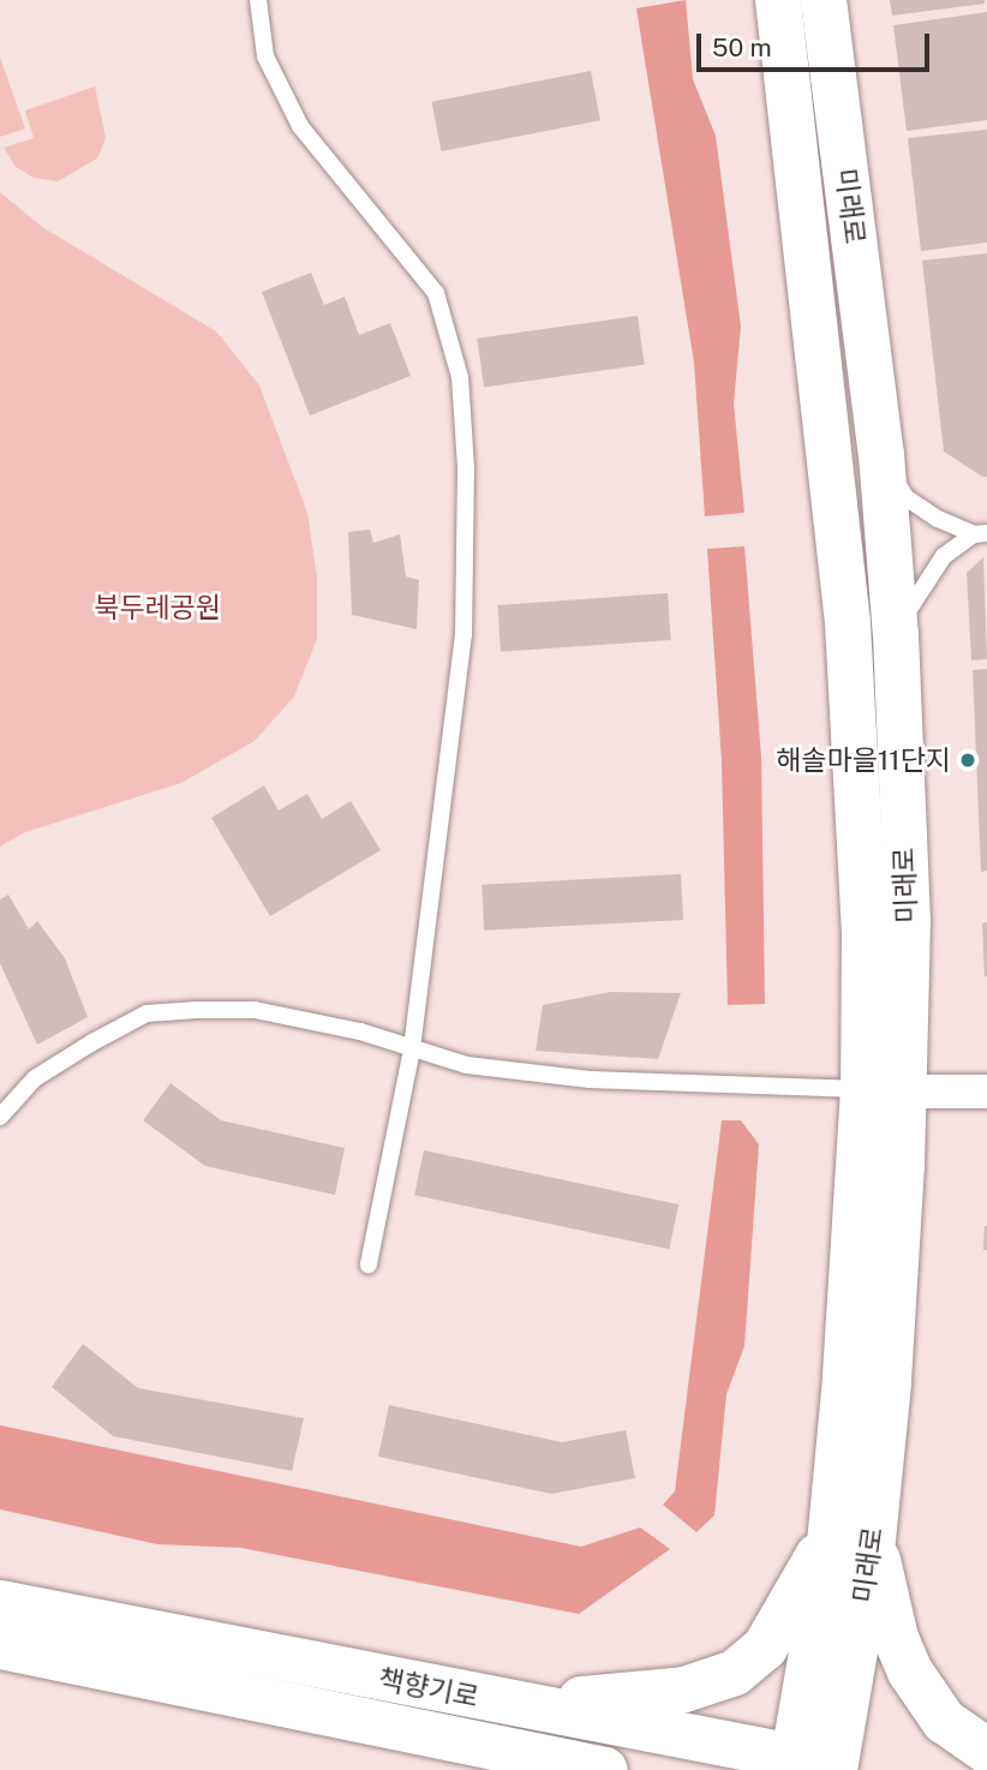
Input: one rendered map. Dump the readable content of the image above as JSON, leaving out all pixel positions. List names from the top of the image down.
{
  "streets": {
    "street": ["미래로", "책향기로"]
  },
  "crossings": [
    ["미래로", "책향기로"]
  ],
  "parks": ["북두레공원"],
  "places": ["해솔마을11단지"],
  "scale_bar": "50 m"
}
